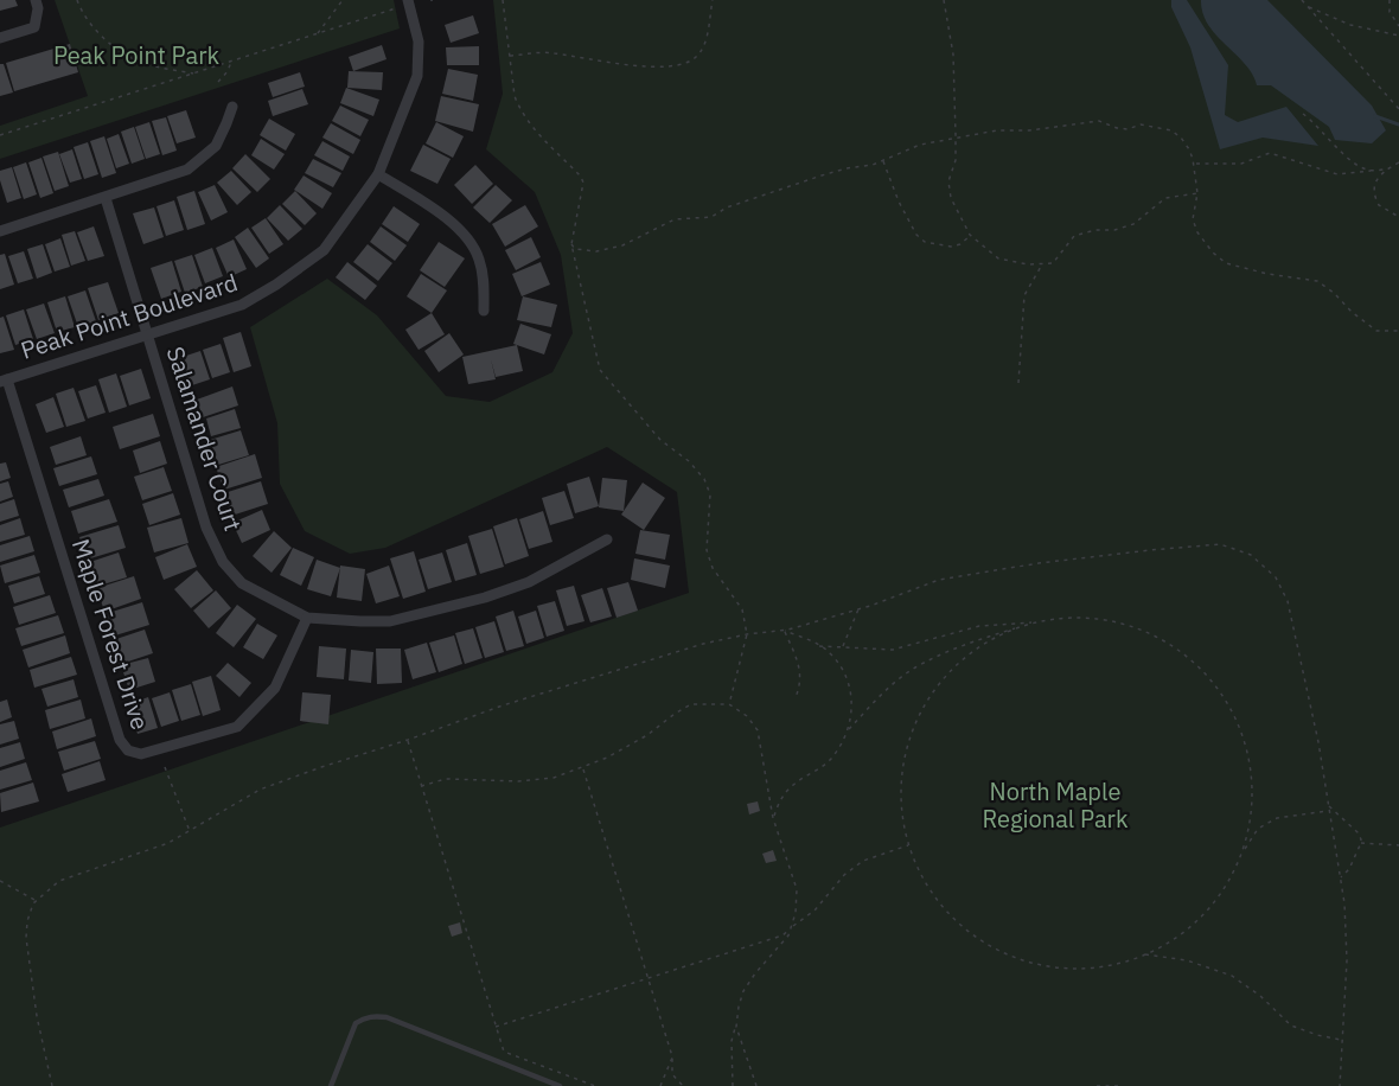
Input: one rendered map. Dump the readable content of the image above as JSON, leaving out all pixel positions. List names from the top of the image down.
{
  "streets": {
    "street": ["Peak Point Boulevard", "Salamander Court", "Maple Forest Drive"]
  },
  "crossings": [
    ["Peak Point Boulevard", "Salamander Court"],
    ["Peak Point Boulevard", "Maple Forest Drive"],
    ["Salamander Court", "Maple Forest Drive"]
  ],
  "parks": ["Peak Point Park", "North Maple Regional Park"]
}
